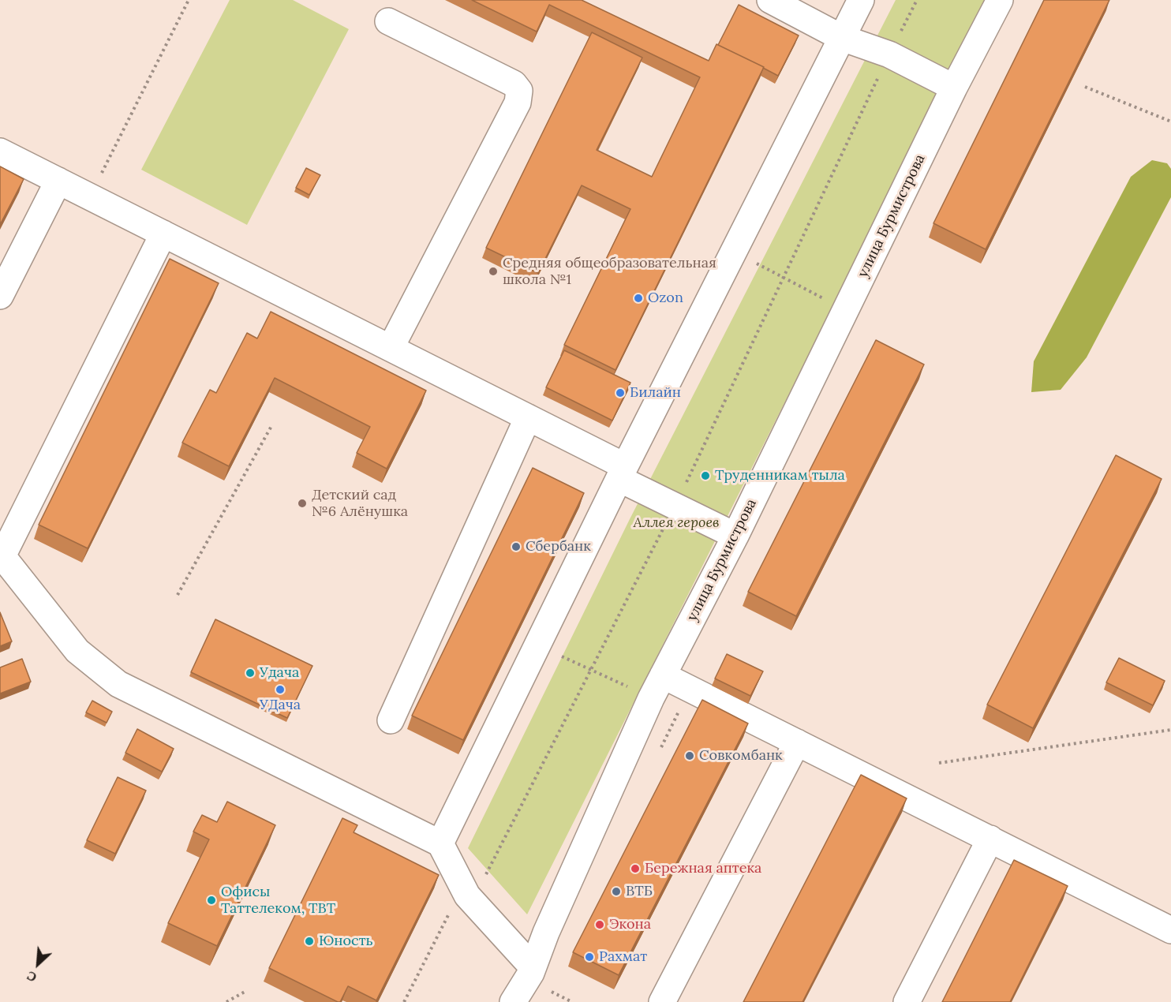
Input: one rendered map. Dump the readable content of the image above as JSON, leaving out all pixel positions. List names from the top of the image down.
{
  "streets": {
    "street": ["улица Бурмистрова"]
  },
  "parks": ["Аллея героев"],
  "places": [
    "Средняя общеобразовательная школа №1",
    "Ozon",
    "Билайн",
    "Труденникам тыла",
    "Детский сад №6 Алёнушка",
    "Сбербанк",
    "Удача",
    "УДача",
    "Совкомбанк",
    "Бережная аптека",
    "ВТБ",
    "Офисы Таттелеком, ТВТ",
    "Экона",
    "Юность",
    "Рахмат"
  ],
  "north": "bottom left"
}
